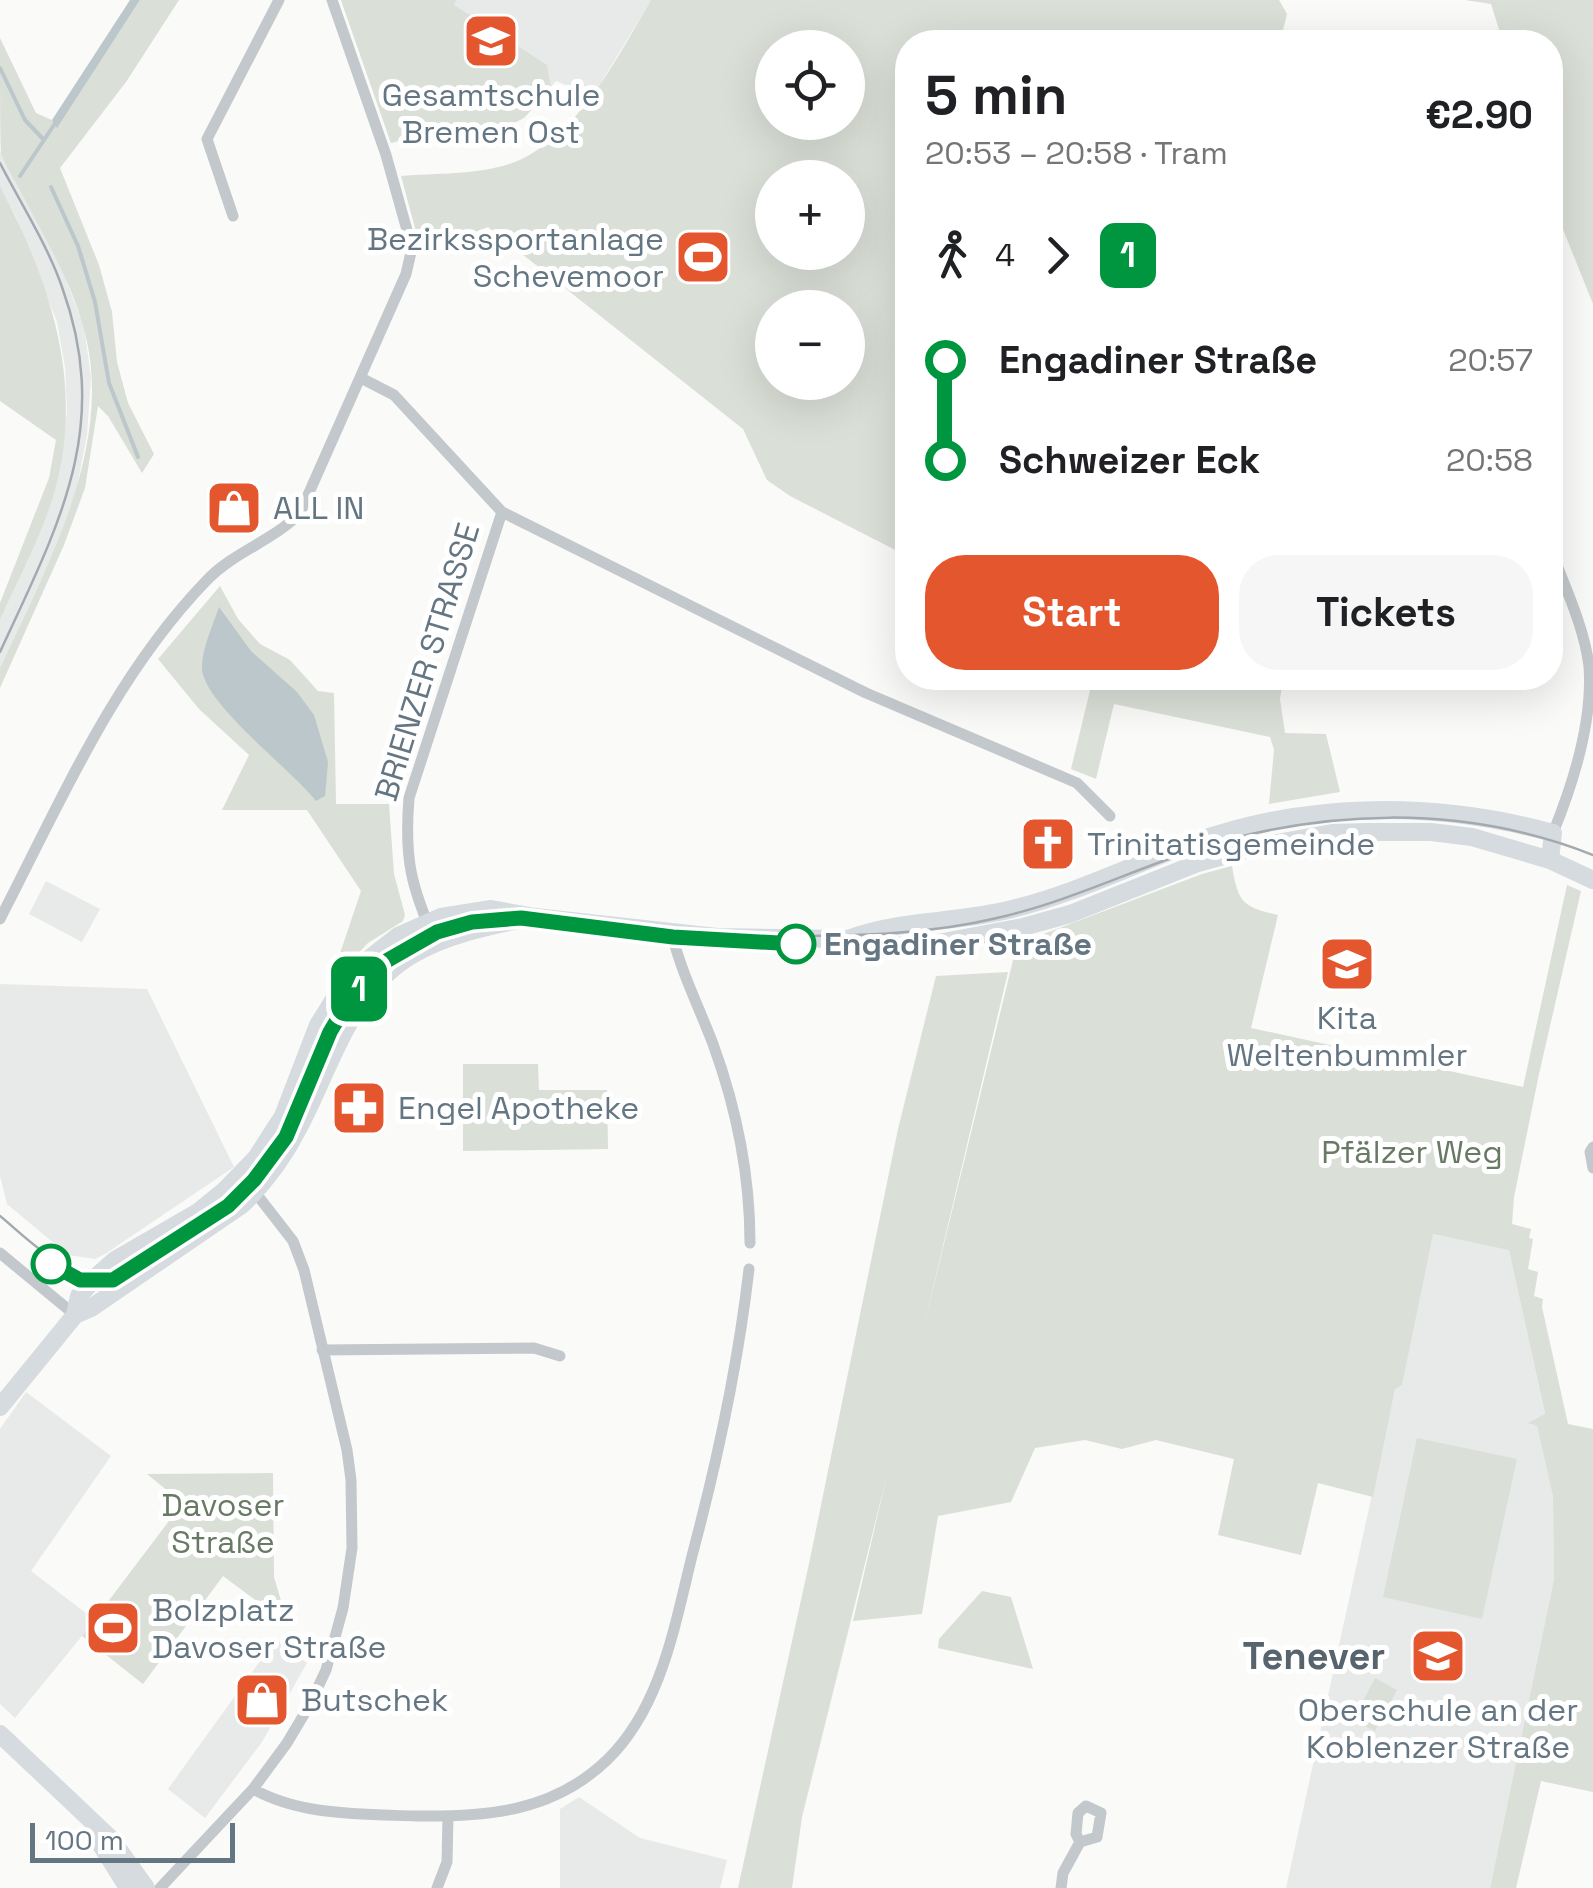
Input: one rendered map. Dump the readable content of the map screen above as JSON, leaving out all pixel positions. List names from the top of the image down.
{
  "streets": {
    "street": ["BRIENZER STRASSE"]
  },
  "districts": ["Tenever"],
  "parks": ["Pfälzer Weg", "Davoser Straße"],
  "places": {
    "school or university": ["Gesamtschule Bremen Ost", "Kita Weltenbummler", "Oberschule an der Koblenzer Straße"],
    "sports": ["Bezirkssportanlage Schevemoor", "Bolzplatz Davoser Straße"],
    "shop": ["ALL IN", "Butschek"],
    "church": ["Trinitatisgemeinde"],
    "other": ["Engadiner Straße"],
    "pharmacy": ["Engel Apotheke"]
  },
  "lines": ["tram line 1"],
  "scale_bar": "100 m",
  "page": {
    "on_map": "1",
    "map_buttons": ["+", "−"],
    "heading": ["5 min", "20:53 – 20:58 · Tram", "€2.90"],
    "legs": ["4", "1"],
    "list": [
      {
        "name": "Engadiner Straße",
        "value": "20:57"
      },
      {
        "name": "Schweizer Eck",
        "value": "20:58"
      }
    ],
    "buttons": ["Start", "Tickets"],
    "scale": "100 m"
  }
}
